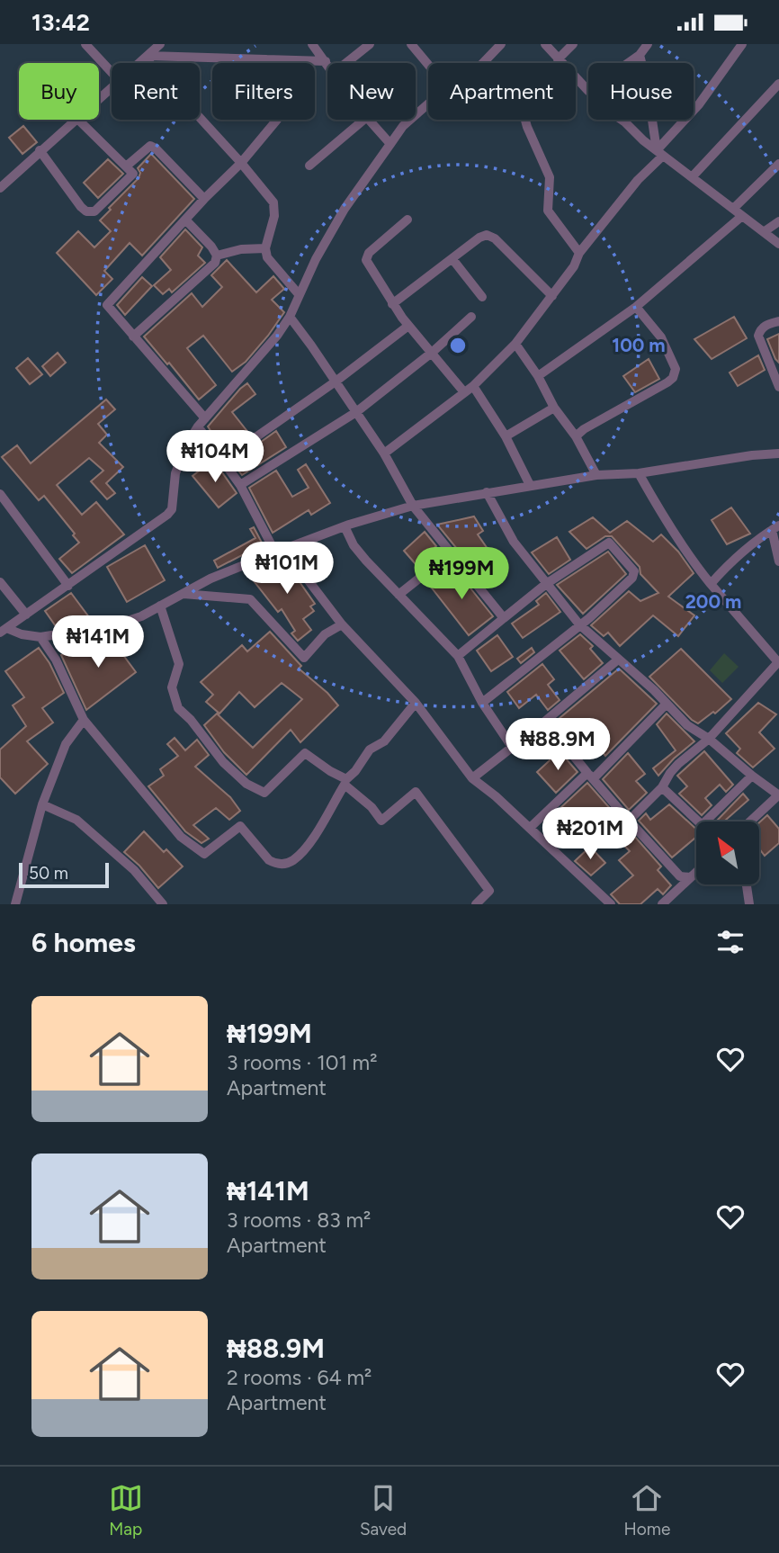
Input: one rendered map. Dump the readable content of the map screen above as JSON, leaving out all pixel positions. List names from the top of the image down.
{
  "scale_bar": "50 m",
  "north": "top left",
  "page": {
    "status": "13:42",
    "chip": [
      "Buy",
      "Rent",
      "Filters",
      "New",
      "Apartment",
      "House"
    ],
    "price": [
      "₦104M",
      "₦101M",
      "₦199M",
      "₦141M",
      "₦88.9M",
      "₦201M"
    ],
    "scale": "50 m",
    "heading": "6 homes",
    "list": [
      {
        "name": "₦199M",
        "note": "3 rooms · 101 m² · Apartment"
      },
      {
        "name": "₦141M",
        "note": "3 rooms · 83 m² · Apartment"
      },
      {
        "name": "₦88.9M",
        "note": "2 rooms · 64 m² · Apartment"
      }
    ],
    "tabs": ["Map", "Saved", "Home"]
  },
  "rings": ["100 m", "200 m"]
}
